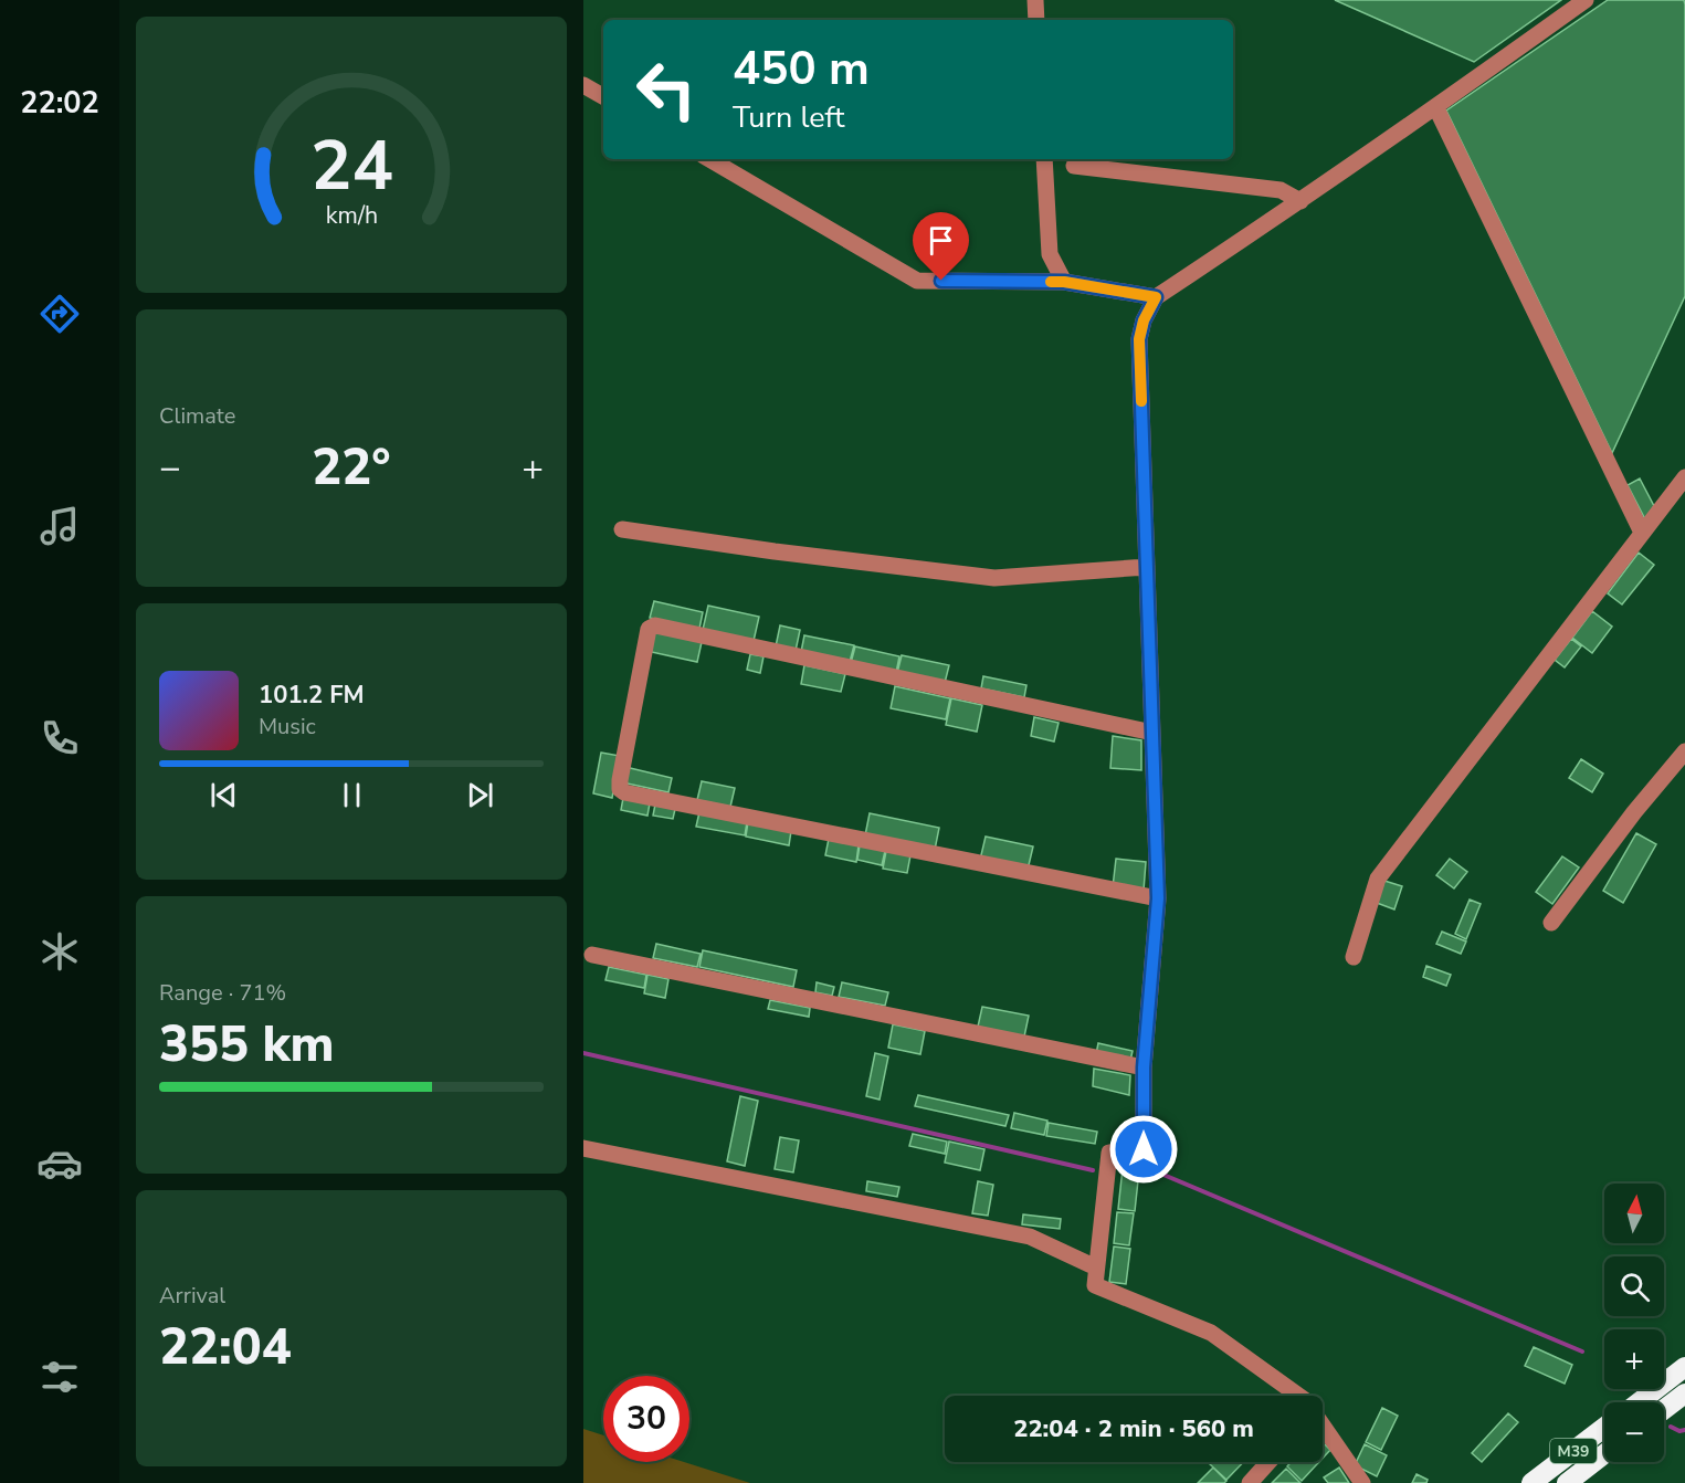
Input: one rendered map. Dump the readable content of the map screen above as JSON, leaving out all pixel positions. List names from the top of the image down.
{
  "streets": {
    "highway": ["M39"]
  },
  "north": "top",
  "page": {
    "tabs": "22:02",
    "turn": ["450 m", "Turn left"],
    "tile": [
      "Climate",
      ["Range · 71%", "355 km"],
      ["Arrival", "22:04"]
    ],
    "heat": ["−", "22°", "+"],
    "song": ["101.2 FM", "Music"],
    "map_buttons": ["+", "−"],
    "limit": "30",
    "trip": "22:04 · 2 min · 560 m",
    "gauge": ["24", "km/h"]
  }
}
